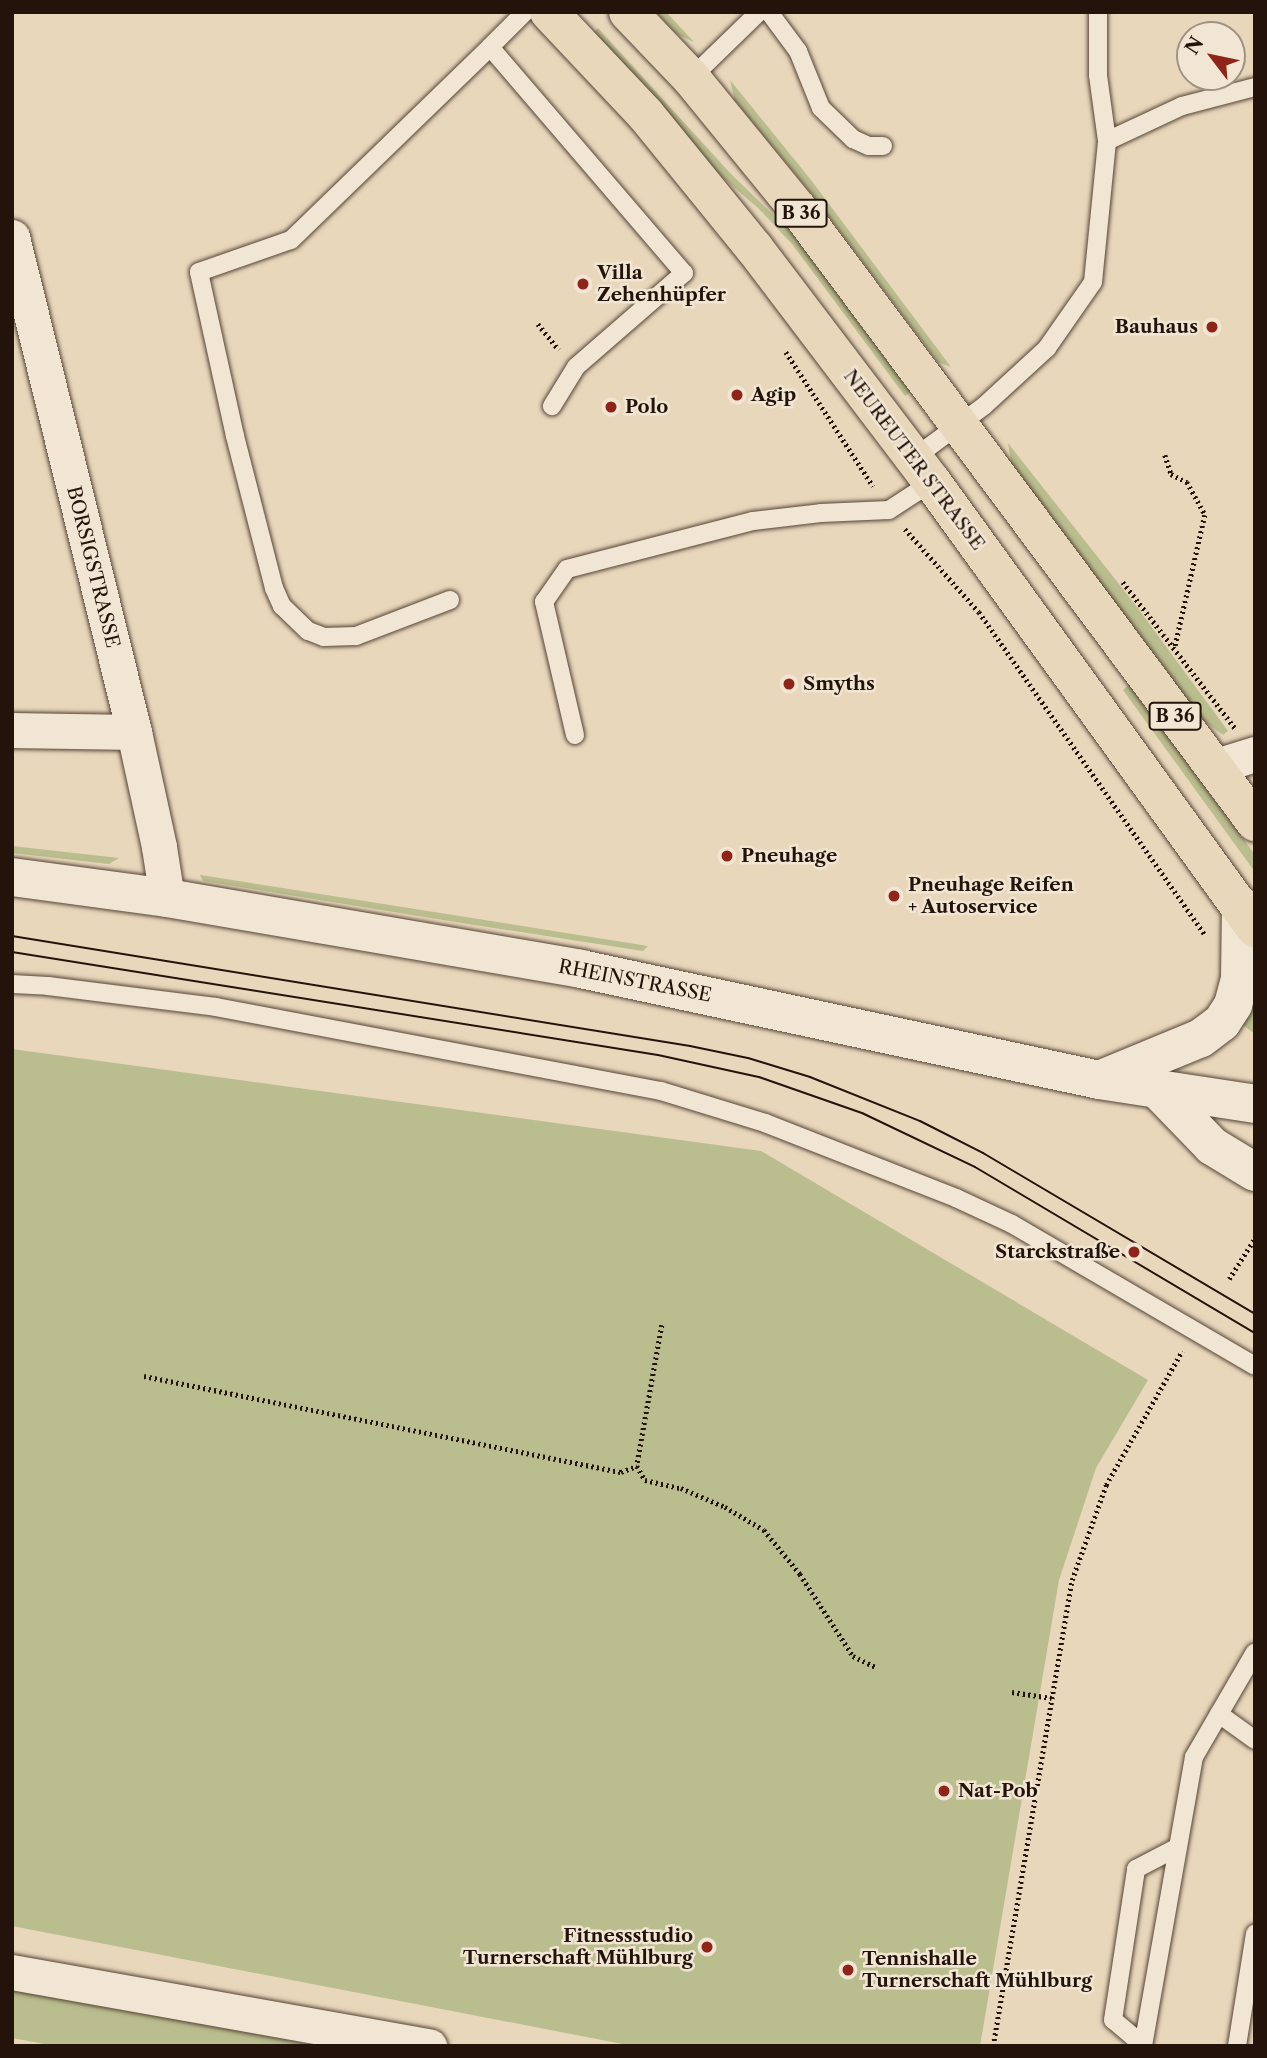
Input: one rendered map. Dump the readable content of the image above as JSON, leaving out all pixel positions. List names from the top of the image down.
{
  "streets": {
    "main road": ["B 36", "NEUREUTER STRASSE", "RHEINSTRASSE"],
    "street": ["BORSIGSTRASSE"]
  },
  "crossings": [
    ["BORSIGSTRASSE", "RHEINSTRASSE"]
  ],
  "places": [
    "Villa Zehenhüpfer",
    "Bauhaus",
    "Agip",
    "Polo",
    "Smyths",
    "Pneuhage",
    "Pneuhage Reifen + Autoservice",
    "Starckstraße",
    "Nat-Pob",
    "Fitnessstudio Turnerschaft Mühlburg",
    "Tennishalle Turnerschaft Mühlburg"
  ],
  "north": "top left"
}
